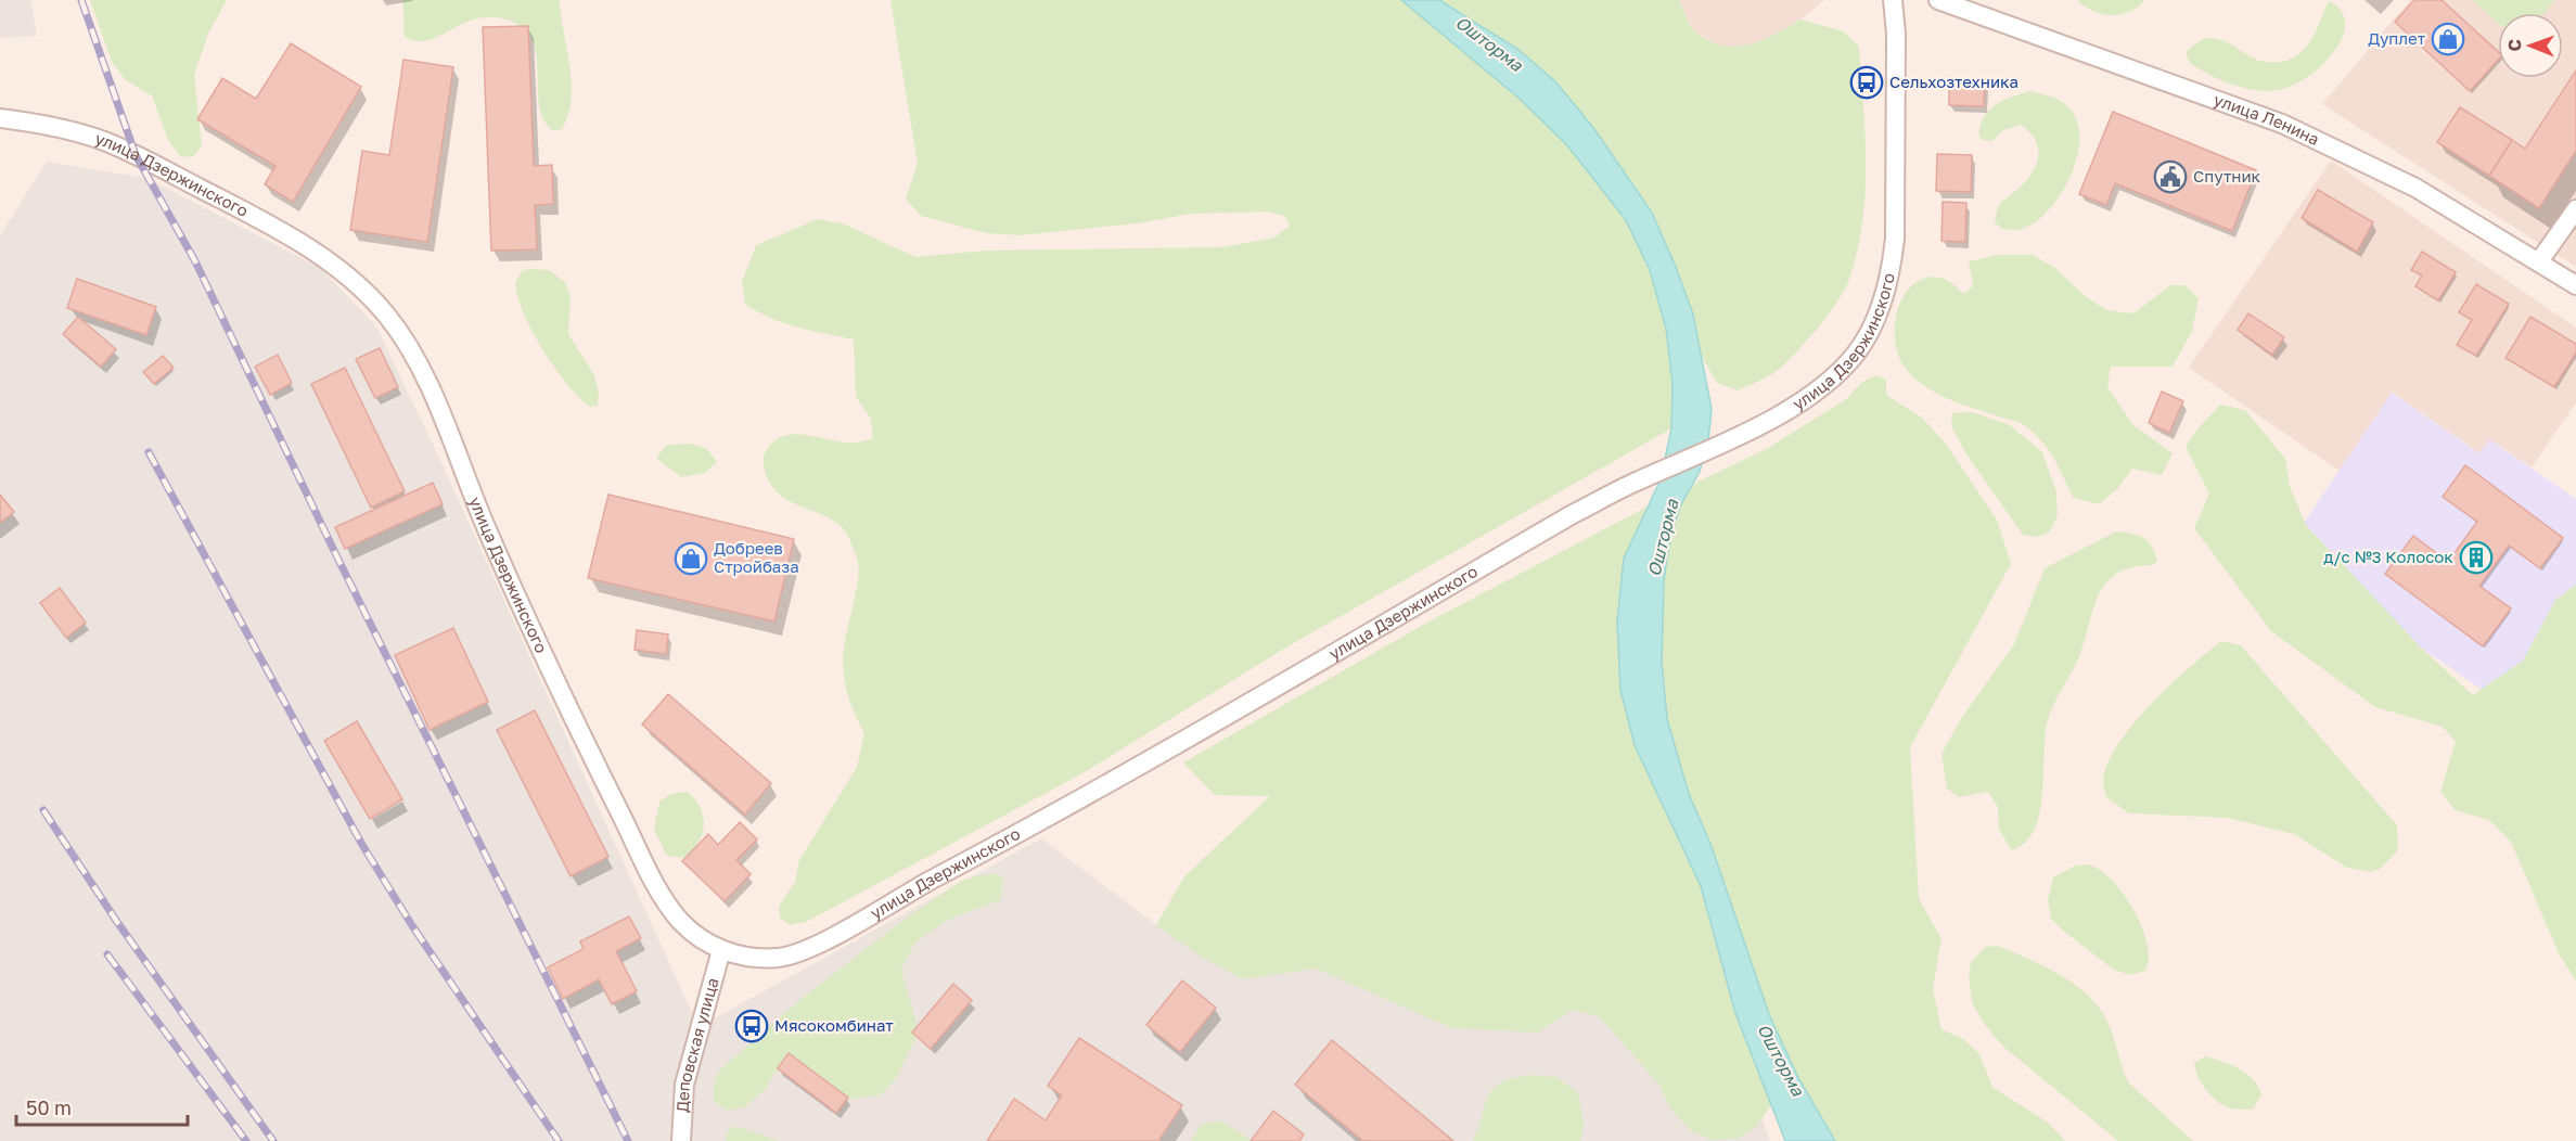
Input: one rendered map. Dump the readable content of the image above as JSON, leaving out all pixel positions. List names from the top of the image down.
{
  "streets": {
    "street": ["улица Ленина", "улица Дзержинского", "Деповская улица"]
  },
  "crossings": [
    ["улица Дзержинского", "Деповская улица"]
  ],
  "water": ["Ошторма"],
  "places": {
    "shop": ["Дуплет", "Добреев Стройбаза"],
    "bus stop": ["Сельхозтехника", "Мясокомбинат"],
    "public building": ["Спутник"],
    "building": ["д/с №3 Колосок"]
  },
  "scale_bar": "50 m",
  "north": "left"
}
